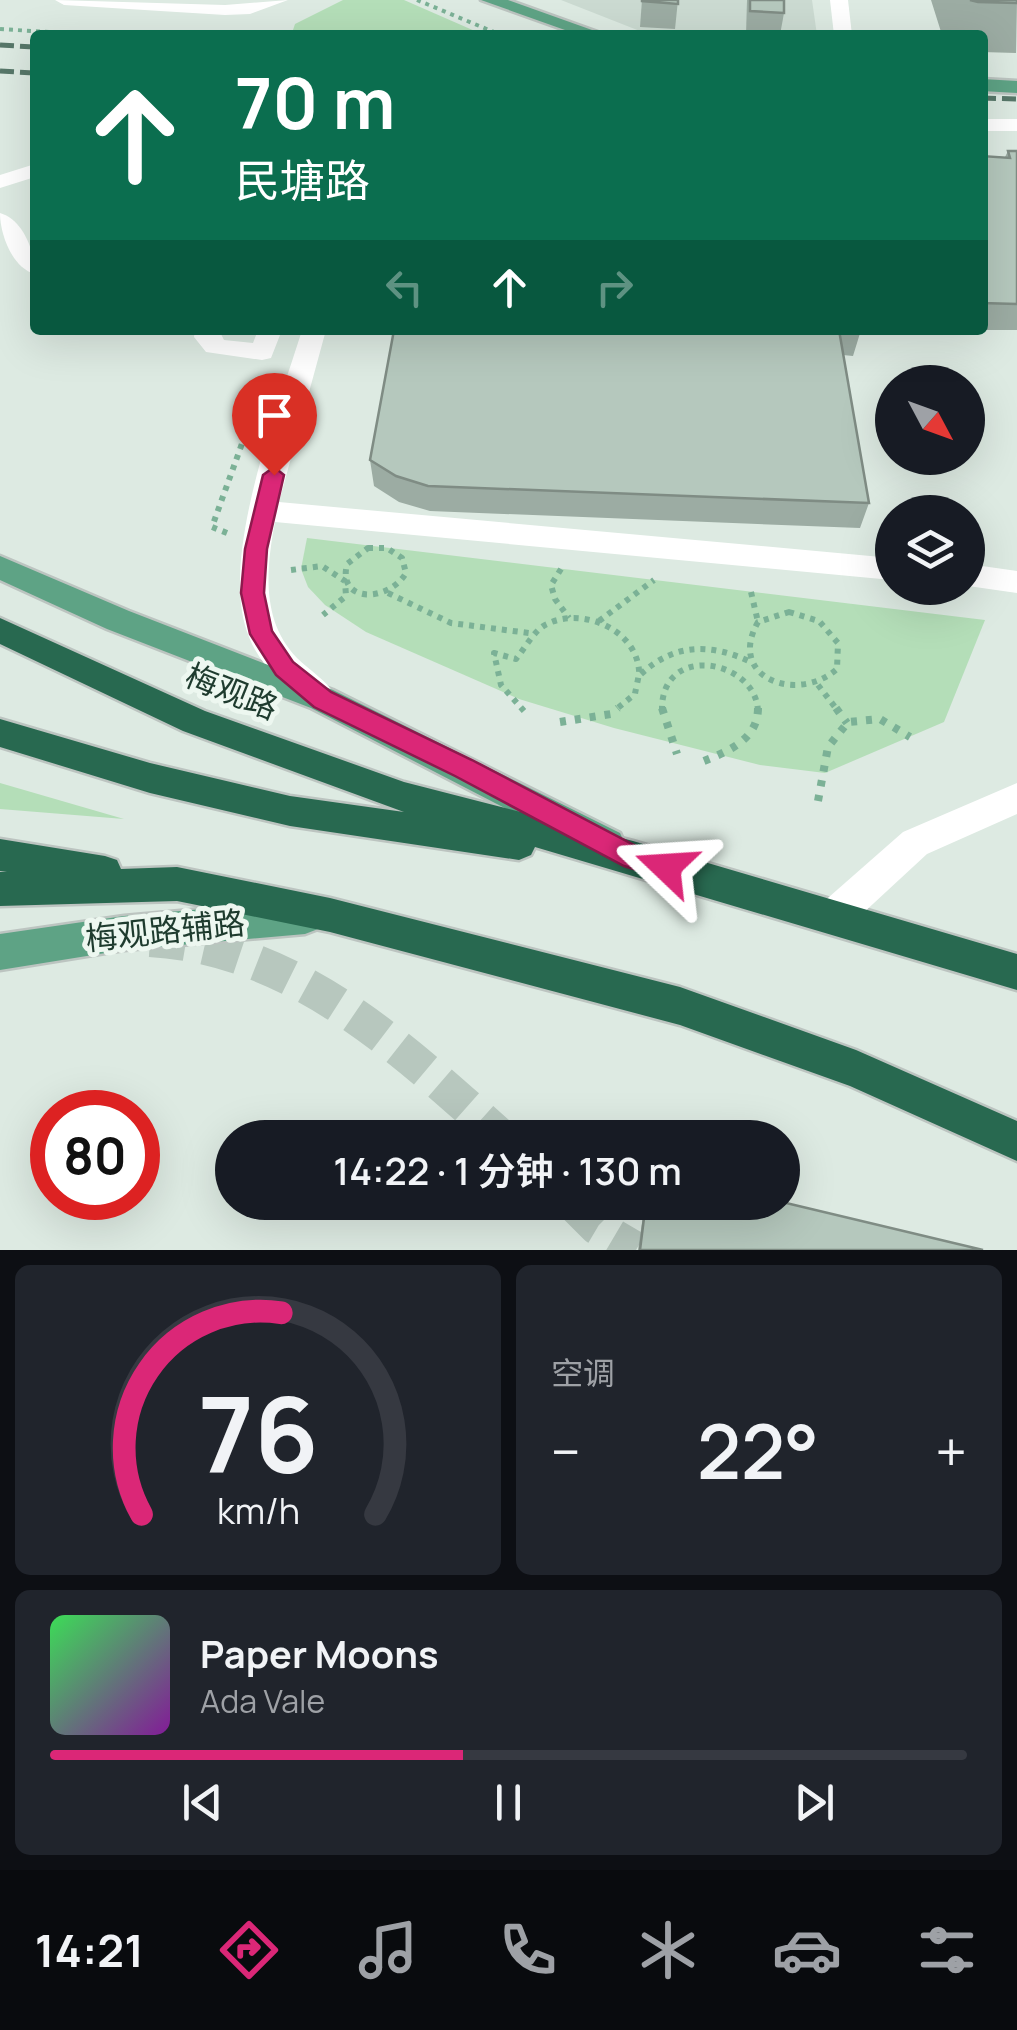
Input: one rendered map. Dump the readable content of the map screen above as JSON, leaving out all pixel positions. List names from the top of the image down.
{
  "streets": {
    "highway": ["梅观路"],
    "main road": ["梅观路辅路"]
  },
  "north": "bottom right",
  "page": {
    "turn": ["70 m", "民塘路"],
    "limit": "80",
    "trip": "14:22 · 1 分钟 · 130 m",
    "tile": "空调",
    "heat": ["−", "22°", "+"],
    "song": ["Paper Moons", "Ada Vale"],
    "tabs": "14:21",
    "gauge": ["76", "km/h"]
  }
}
